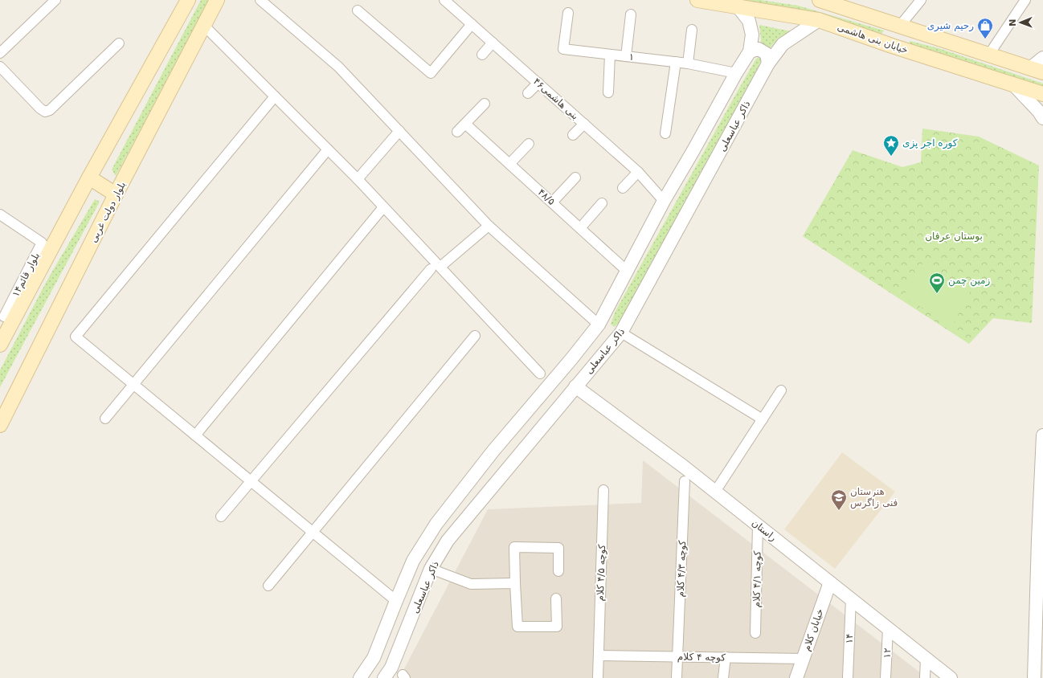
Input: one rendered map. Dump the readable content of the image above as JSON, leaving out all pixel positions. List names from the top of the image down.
{
  "streets": {
    "main road": ["خیابان بنی هاشمی", "بلوار دولت غربی"],
    "street": [
      "۱",
      "بنی هاشمی۴۶",
      "ذاکر عباسعلی",
      "۴۸/۵",
      "بلوار قائم۱۴",
      "راستان",
      "کوچه ۴/۳ کلام",
      "کوچه ۴/۵ کلام",
      "کوچه ۴/۱ کلام",
      "خیابان کلام",
      "۱۴",
      "۱۲",
      "کوچه ۴ کلام"
    ]
  },
  "crossings": [
    ["خیابان بنی هاشمی", "ذاکر عباسعلی"],
    ["۱", "ذاکر عباسعلی"],
    ["بنی هاشمی۴۶", "ذاکر عباسعلی"],
    ["ذاکر عباسعلی", "۴۸/۵"],
    ["ذاکر عباسعلی", "راستان"],
    ["راستان", "کوچه ۴/۱ کلام"],
    ["راستان", "خیابان کلام"],
    ["راستان", "۱۴"],
    ["راستان", "۱۲"],
    ["کوچه ۴/۳ کلام", "کوچه ۴ کلام"],
    ["کوچه ۴/۵ کلام", "کوچه ۴ کلام"],
    ["خیابان کلام", "کوچه ۴ کلام"]
  ],
  "parks": ["بوستان عرفان"],
  "places": {
    "shop": ["رحیم شیری"],
    "place": ["کوره اجر پزی"],
    "sports": ["زمین چمن"],
    "school or university": ["هنرستان فنی زاگرس"]
  },
  "north": "left"
}
